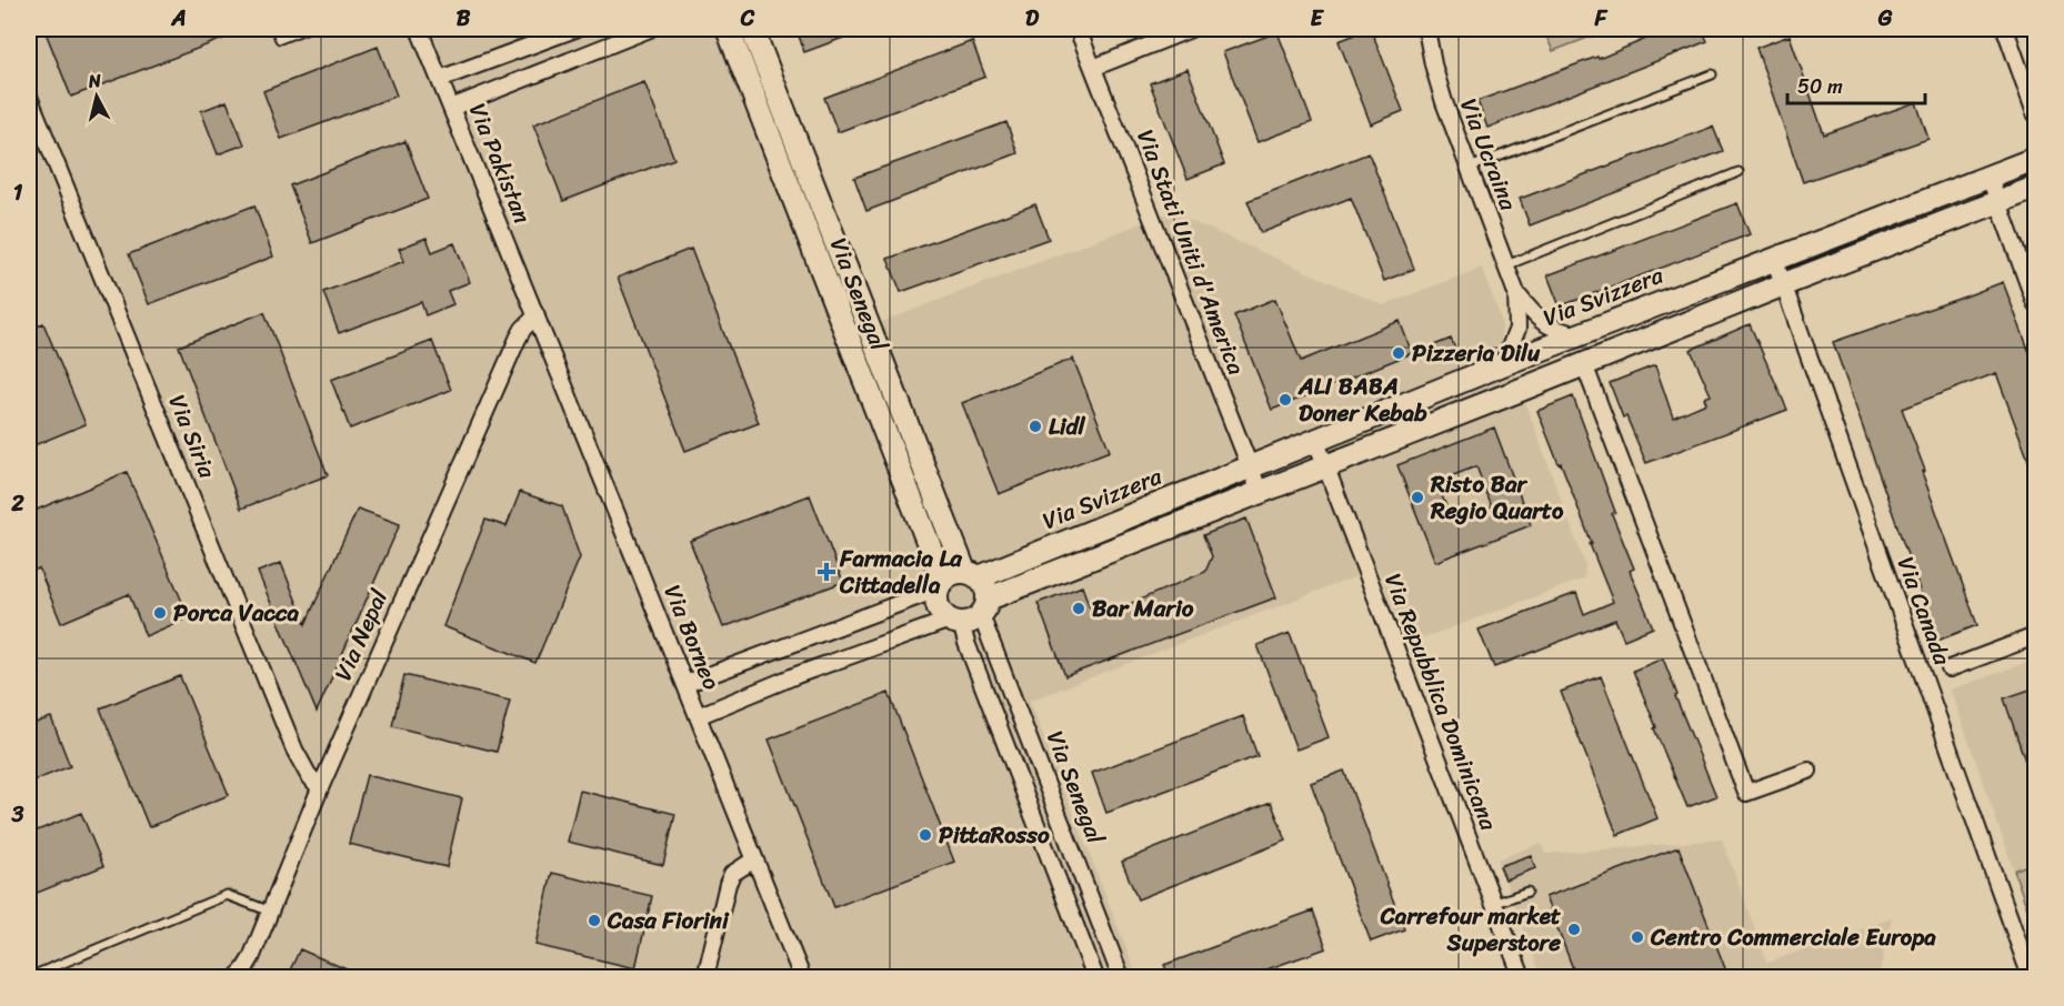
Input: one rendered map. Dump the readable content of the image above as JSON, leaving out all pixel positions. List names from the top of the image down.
{
  "streets": {
    "main road": ["Via Senegal", "Via Svizzera"],
    "street": [
      "Via Ucraina",
      "Via Pakistan",
      "Via Stati Uniti d'America",
      "Via Siria",
      "Via Canada",
      "Via Nepal",
      "Via Borneo",
      "Via Repubblica Dominicana"
    ]
  },
  "crossings": [
    ["Via Ucraina", "Via Svizzera"],
    ["Via Pakistan", "Via Nepal"],
    ["Via Pakistan", "Via Borneo"],
    ["Via Stati Uniti d'America", "Via Svizzera"],
    ["Via Senegal", "Via Svizzera"],
    ["Via Svizzera", "Via Canada"],
    ["Via Svizzera", "Via Borneo"],
    ["Via Svizzera", "Via Repubblica Dominicana"],
    ["Via Siria", "Via Nepal"],
    ["Via Nepal", "Via Borneo"]
  ],
  "places": {
    "other": [
      "Pizzeria Dilu",
      "ALI BABA Doner Kebab",
      "Lidl",
      "Risto Bar Regio Quarto",
      "Bar Mario",
      "Porca Vacca",
      "PittaRosso",
      "Casa Fiorini",
      "Carrefour market Superstore",
      "Centro Commerciale Europa"
    ],
    "health": ["Farmacia La Cittadella"]
  },
  "scale_bar": "50 m",
  "north": "top",
  "grid": {
    "columns": [
      "A",
      "B",
      "C",
      "D",
      "E",
      "F",
      "G"
    ],
    "rows": ["1", "2", "3"]
  }
}
